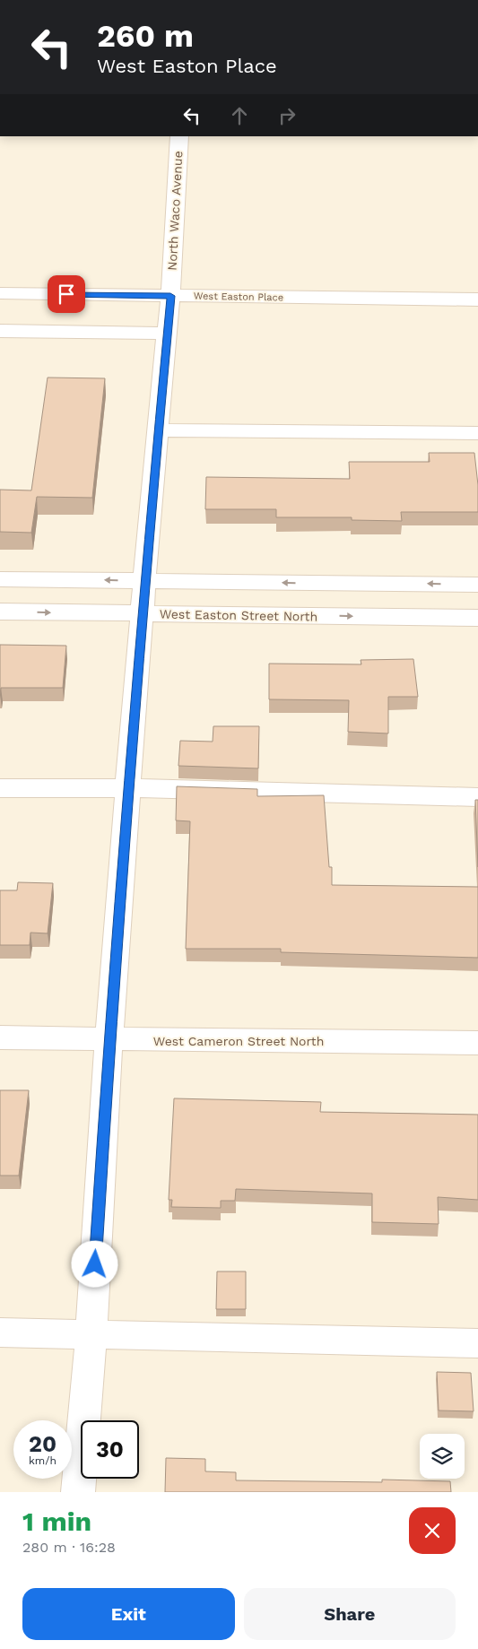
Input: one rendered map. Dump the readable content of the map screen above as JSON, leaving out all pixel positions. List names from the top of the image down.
{
  "streets": {
    "street": [
      "North Waco Avenue",
      "West Easton Place",
      "West Easton Street North",
      "West Cameron Street North"
    ]
  },
  "crossings": [
    ["North Waco Avenue", "West Easton Place"],
    ["North Waco Avenue", "West Easton Street North"],
    ["North Waco Avenue", "West Cameron Street North"]
  ],
  "page": {
    "turn": ["260 m", "West Easton Place"],
    "speed": "20 km/h",
    "limit": "30",
    "heading": ["1 min", "280 m · 16:28"],
    "buttons": ["Exit", "Share"]
  }
}
